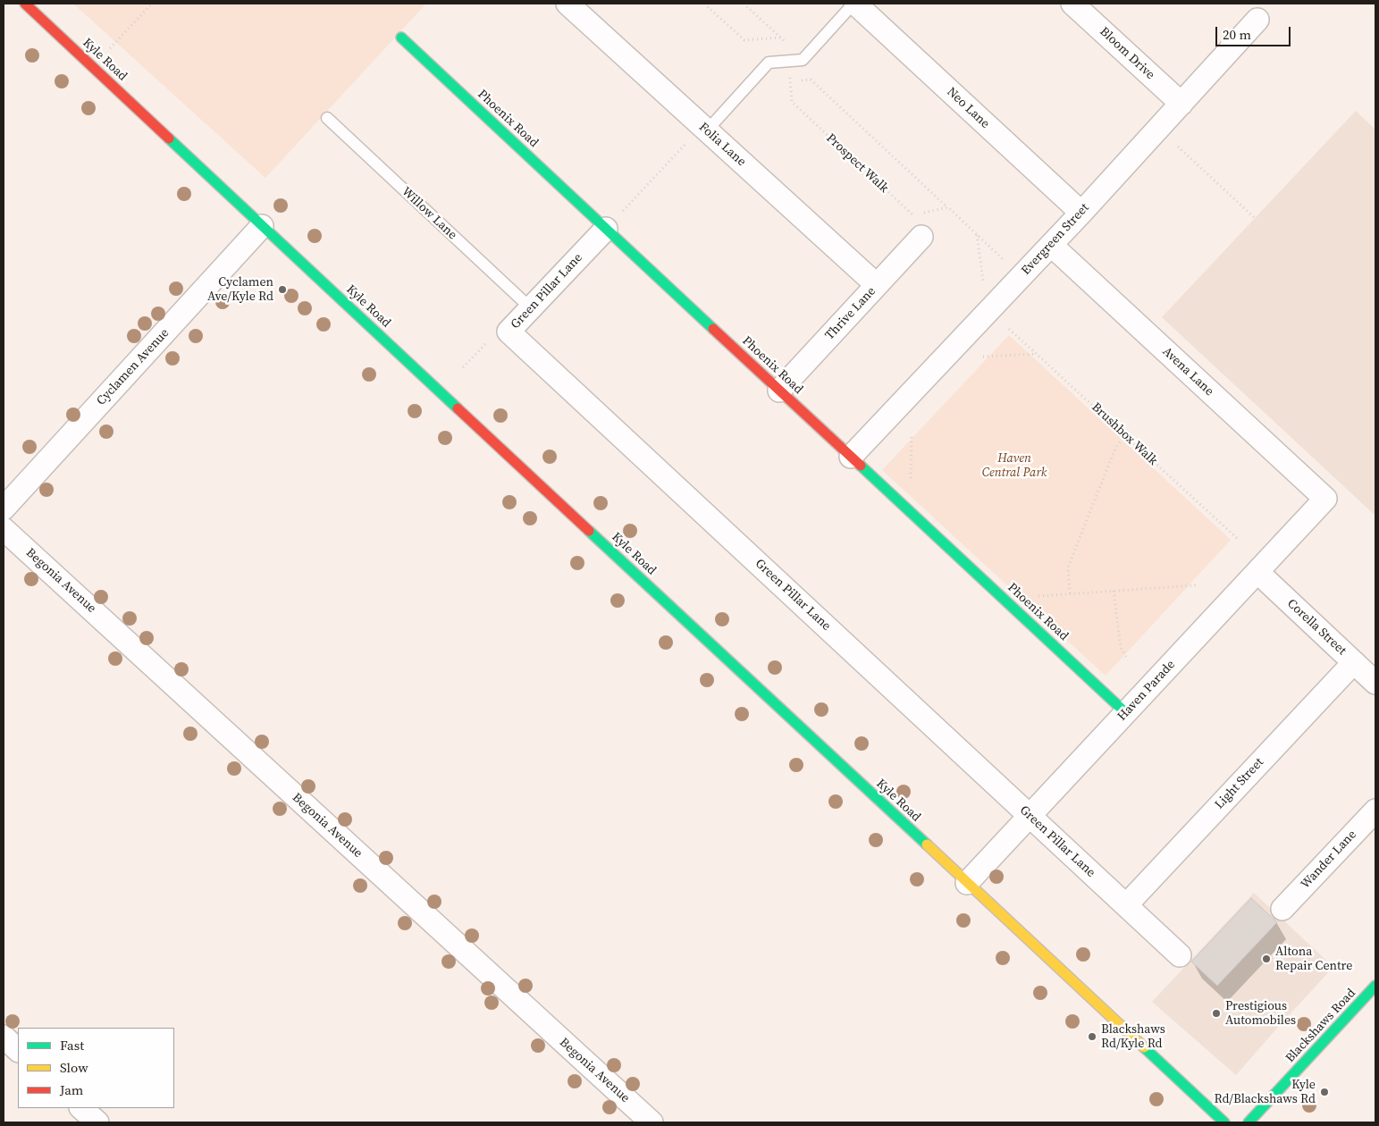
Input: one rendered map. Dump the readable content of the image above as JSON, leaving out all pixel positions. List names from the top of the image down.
{
  "streets": {
    "street": [
      "Bloom Drive",
      "Kyle Road",
      "Neo Lane",
      "Phoenix Road",
      "Folia Lane",
      "Evergreen Street",
      "Green Pillar Lane",
      "Thrive Lane",
      "Cyclamen Avenue",
      "Avena Lane",
      "Begonia Avenue",
      "Corella Street",
      "Haven Parade",
      "Light Street",
      "Wander Lane",
      "Blackshaws Road"
    ],
    "lane": ["Willow Lane"],
    "path": ["Prospect Walk", "Brushbox Walk"]
  },
  "crossings": [
    ["Bloom Drive", "Evergreen Street"],
    ["Kyle Road", "Cyclamen Avenue"],
    ["Kyle Road", "Haven Parade"],
    ["Neo Lane", "Evergreen Street"],
    ["Phoenix Road", "Evergreen Street"],
    ["Phoenix Road", "Green Pillar Lane"],
    ["Phoenix Road", "Thrive Lane"],
    ["Phoenix Road", "Haven Parade"],
    ["Folia Lane", "Thrive Lane"],
    ["Willow Lane", "Green Pillar Lane"],
    ["Evergreen Street", "Avena Lane"],
    ["Green Pillar Lane", "Haven Parade"],
    ["Green Pillar Lane", "Light Street"],
    ["Avena Lane", "Haven Parade"],
    ["Corella Street", "Haven Parade"],
    ["Corella Street", "Light Street"]
  ],
  "parks": ["Haven Central Park"],
  "places": [
    "Cyclamen Ave/Kyle Rd",
    "Altona Repair Centre",
    "Prestigious Automobiles",
    "Blackshaws Rd/Kyle Rd",
    "Kyle Rd/Blackshaws Rd"
  ],
  "legend": ["Fast", "Slow", "Jam"],
  "scale_bar": "20 m"
}
